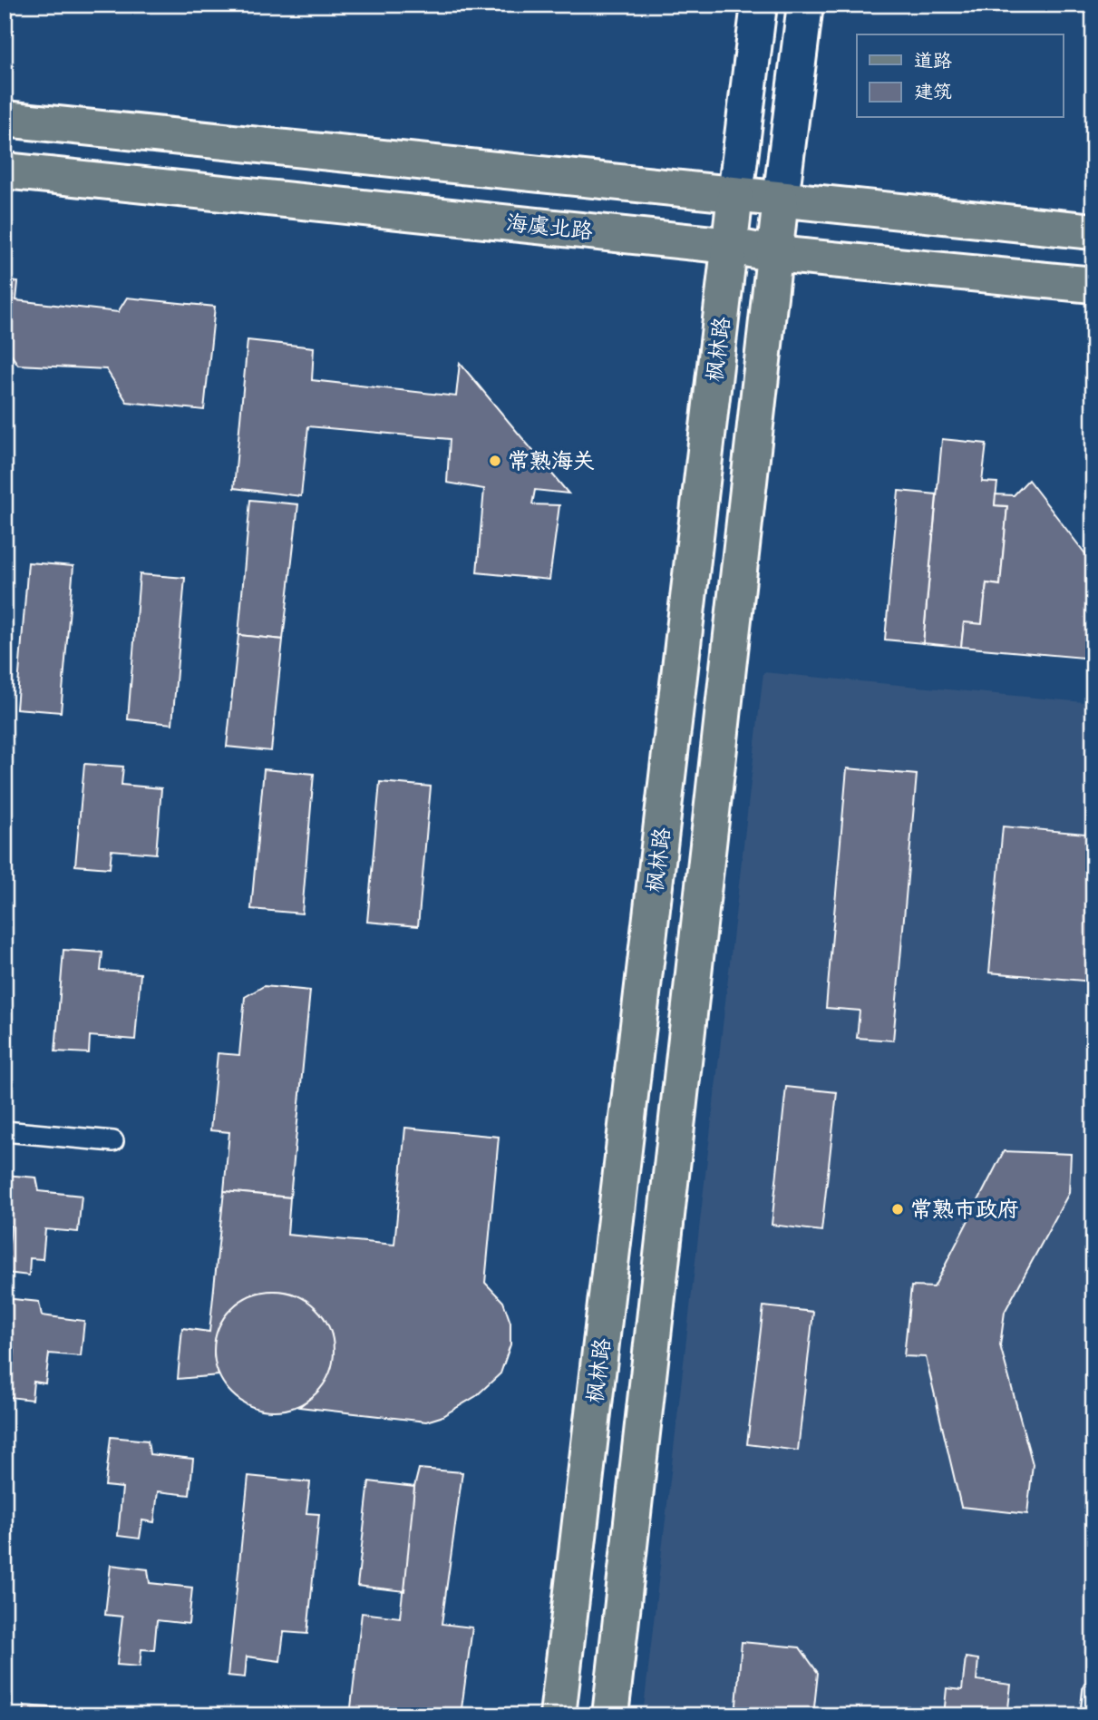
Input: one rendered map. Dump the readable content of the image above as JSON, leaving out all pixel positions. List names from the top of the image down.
{
  "streets": {
    "main road": ["海虞北路", "枫林路"]
  },
  "crossings": [
    ["海虞北路", "枫林路"]
  ],
  "places": ["常熟海关", "常熟市政府"],
  "legend": ["道路", "建筑"]
}
